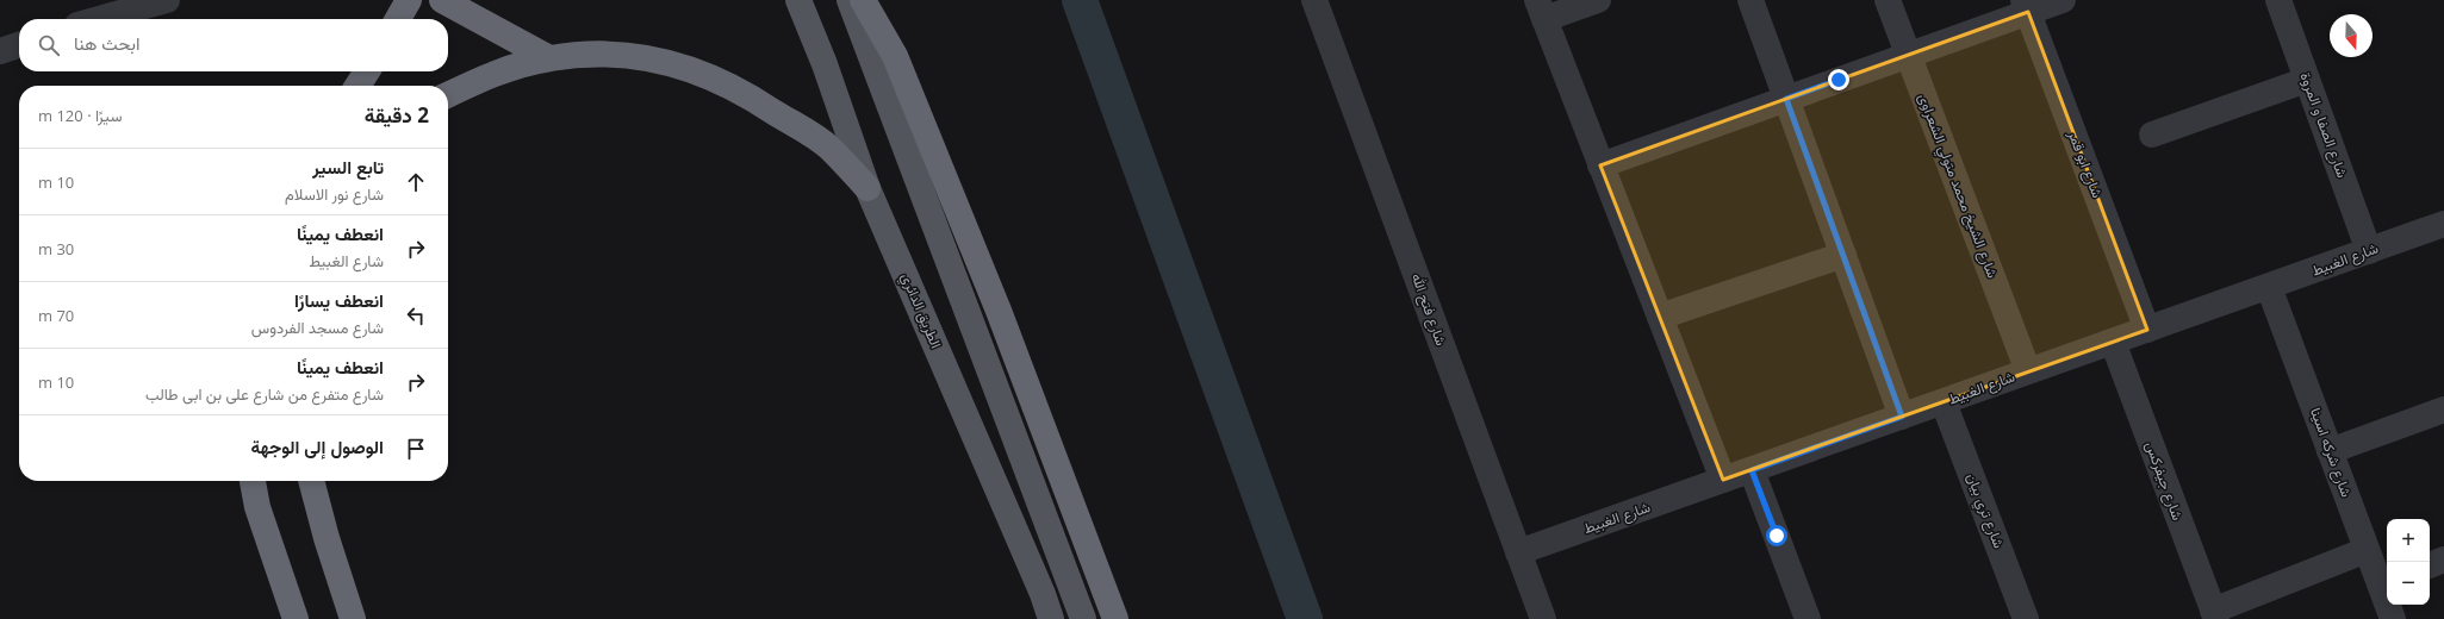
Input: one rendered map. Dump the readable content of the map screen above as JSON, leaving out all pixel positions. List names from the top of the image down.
{
  "streets": {
    "main road": ["الطريق الدائري"],
    "street": [
      "شارع الصفا و المروة",
      "شارع ابو قمر",
      "شارع الشيخ محمد متولي الشعراوى",
      "شارع الغبيط",
      "شارع فتح الله",
      "شارع شركه اسينا",
      "شارع جيفركس",
      "شارع تري بيان"
    ]
  },
  "crossings": [
    ["شارع الصفا و المروة", "شارع الغبيط"],
    ["شارع ابو قمر", "شارع الغبيط"],
    ["شارع الشيخ محمد متولي الشعراوى", "شارع الغبيط"],
    ["شارع الغبيط", "شارع فتح الله"],
    ["شارع الغبيط", "شارع شركه اسينا"],
    ["شارع الغبيط", "شارع جيفركس"],
    ["شارع الغبيط", "شارع تري بيان"]
  ],
  "north": "bottom",
  "page": {
    "search": "ابحث هنا",
    "heading": ["2 دقيقة", "سيرًا · 120 m"],
    "list": [
      ["تابع السير", "شارع نور الاسلام", "10 m"],
      ["انعطف يمينًا", "شارع الغبيط", "30 m"],
      ["انعطف يسارًا", "شارع مسجد الفردوس", "70 m"],
      ["انعطف يمينًا", "شارع متفرع من شارع على بن ابى طالب", "10 m"],
      "الوصول إلى الوجهة"
    ],
    "map_buttons": ["+", "−"]
  }
}
